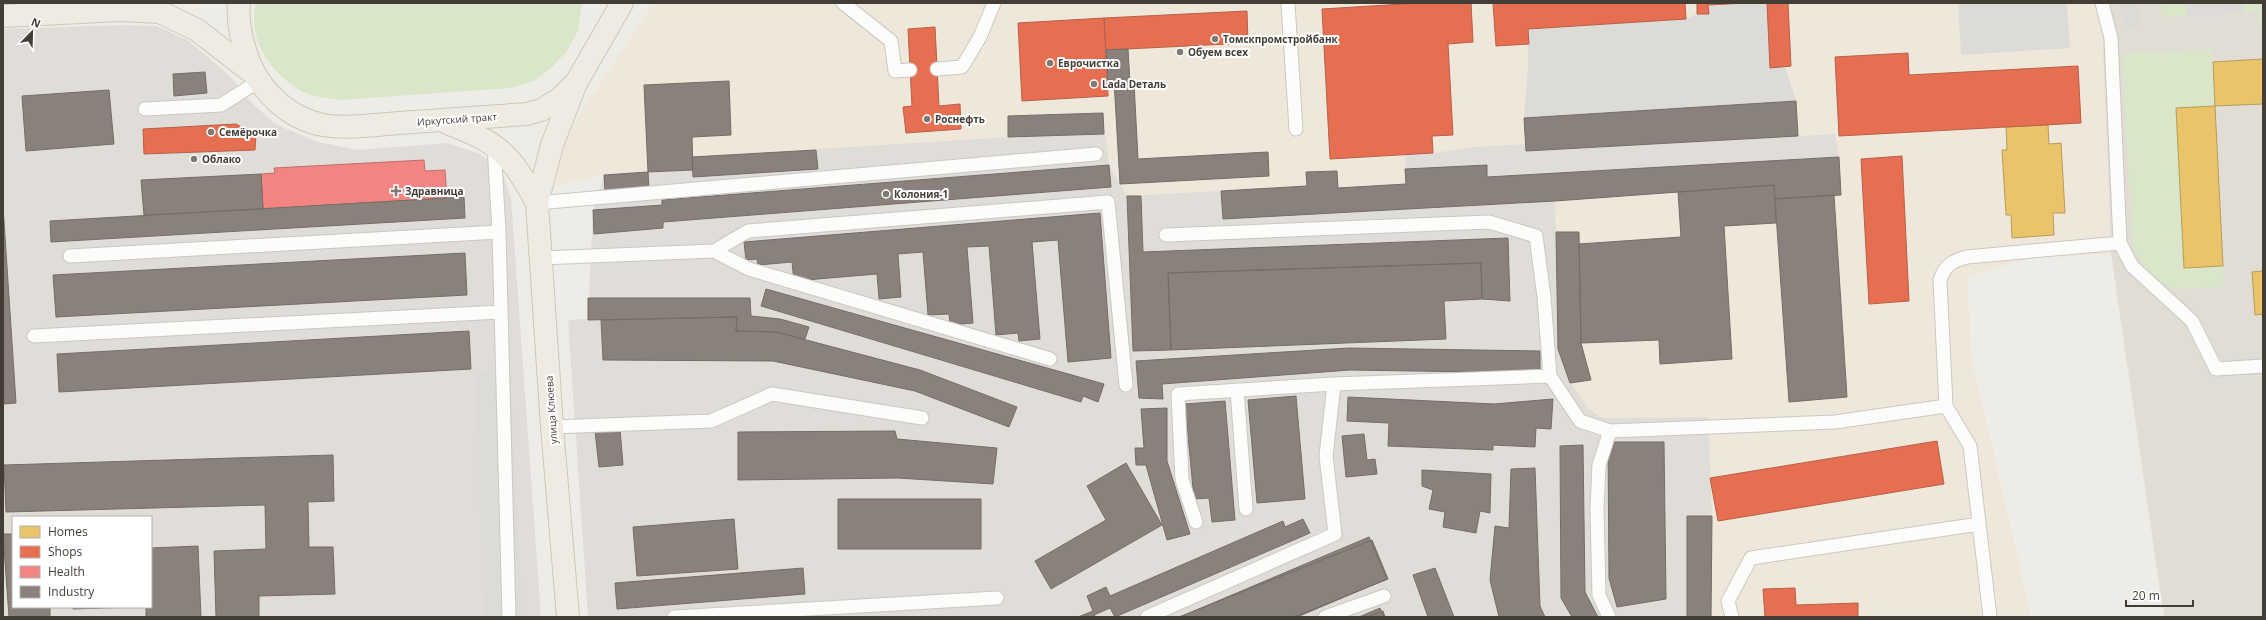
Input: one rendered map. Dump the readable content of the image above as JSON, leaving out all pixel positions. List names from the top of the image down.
{
  "streets": {
    "main road": ["Иркутский тракт", "улица Клюева"]
  },
  "crossings": [
    ["Иркутский тракт", "улица Клюева"]
  ],
  "places": {
    "other": [
      "Томскпромстройбанк",
      "Обуем всех",
      "Еврочистка",
      "Lada Dеталь",
      "Роснефть",
      "Cемёрочка",
      "Облако",
      "Колония-1"
    ],
    "health": ["Здравница"]
  },
  "legend": [
    "Homes",
    "Shops",
    "Health",
    "Industry"
  ],
  "scale_bar": "20 m",
  "north": "top right"
}
